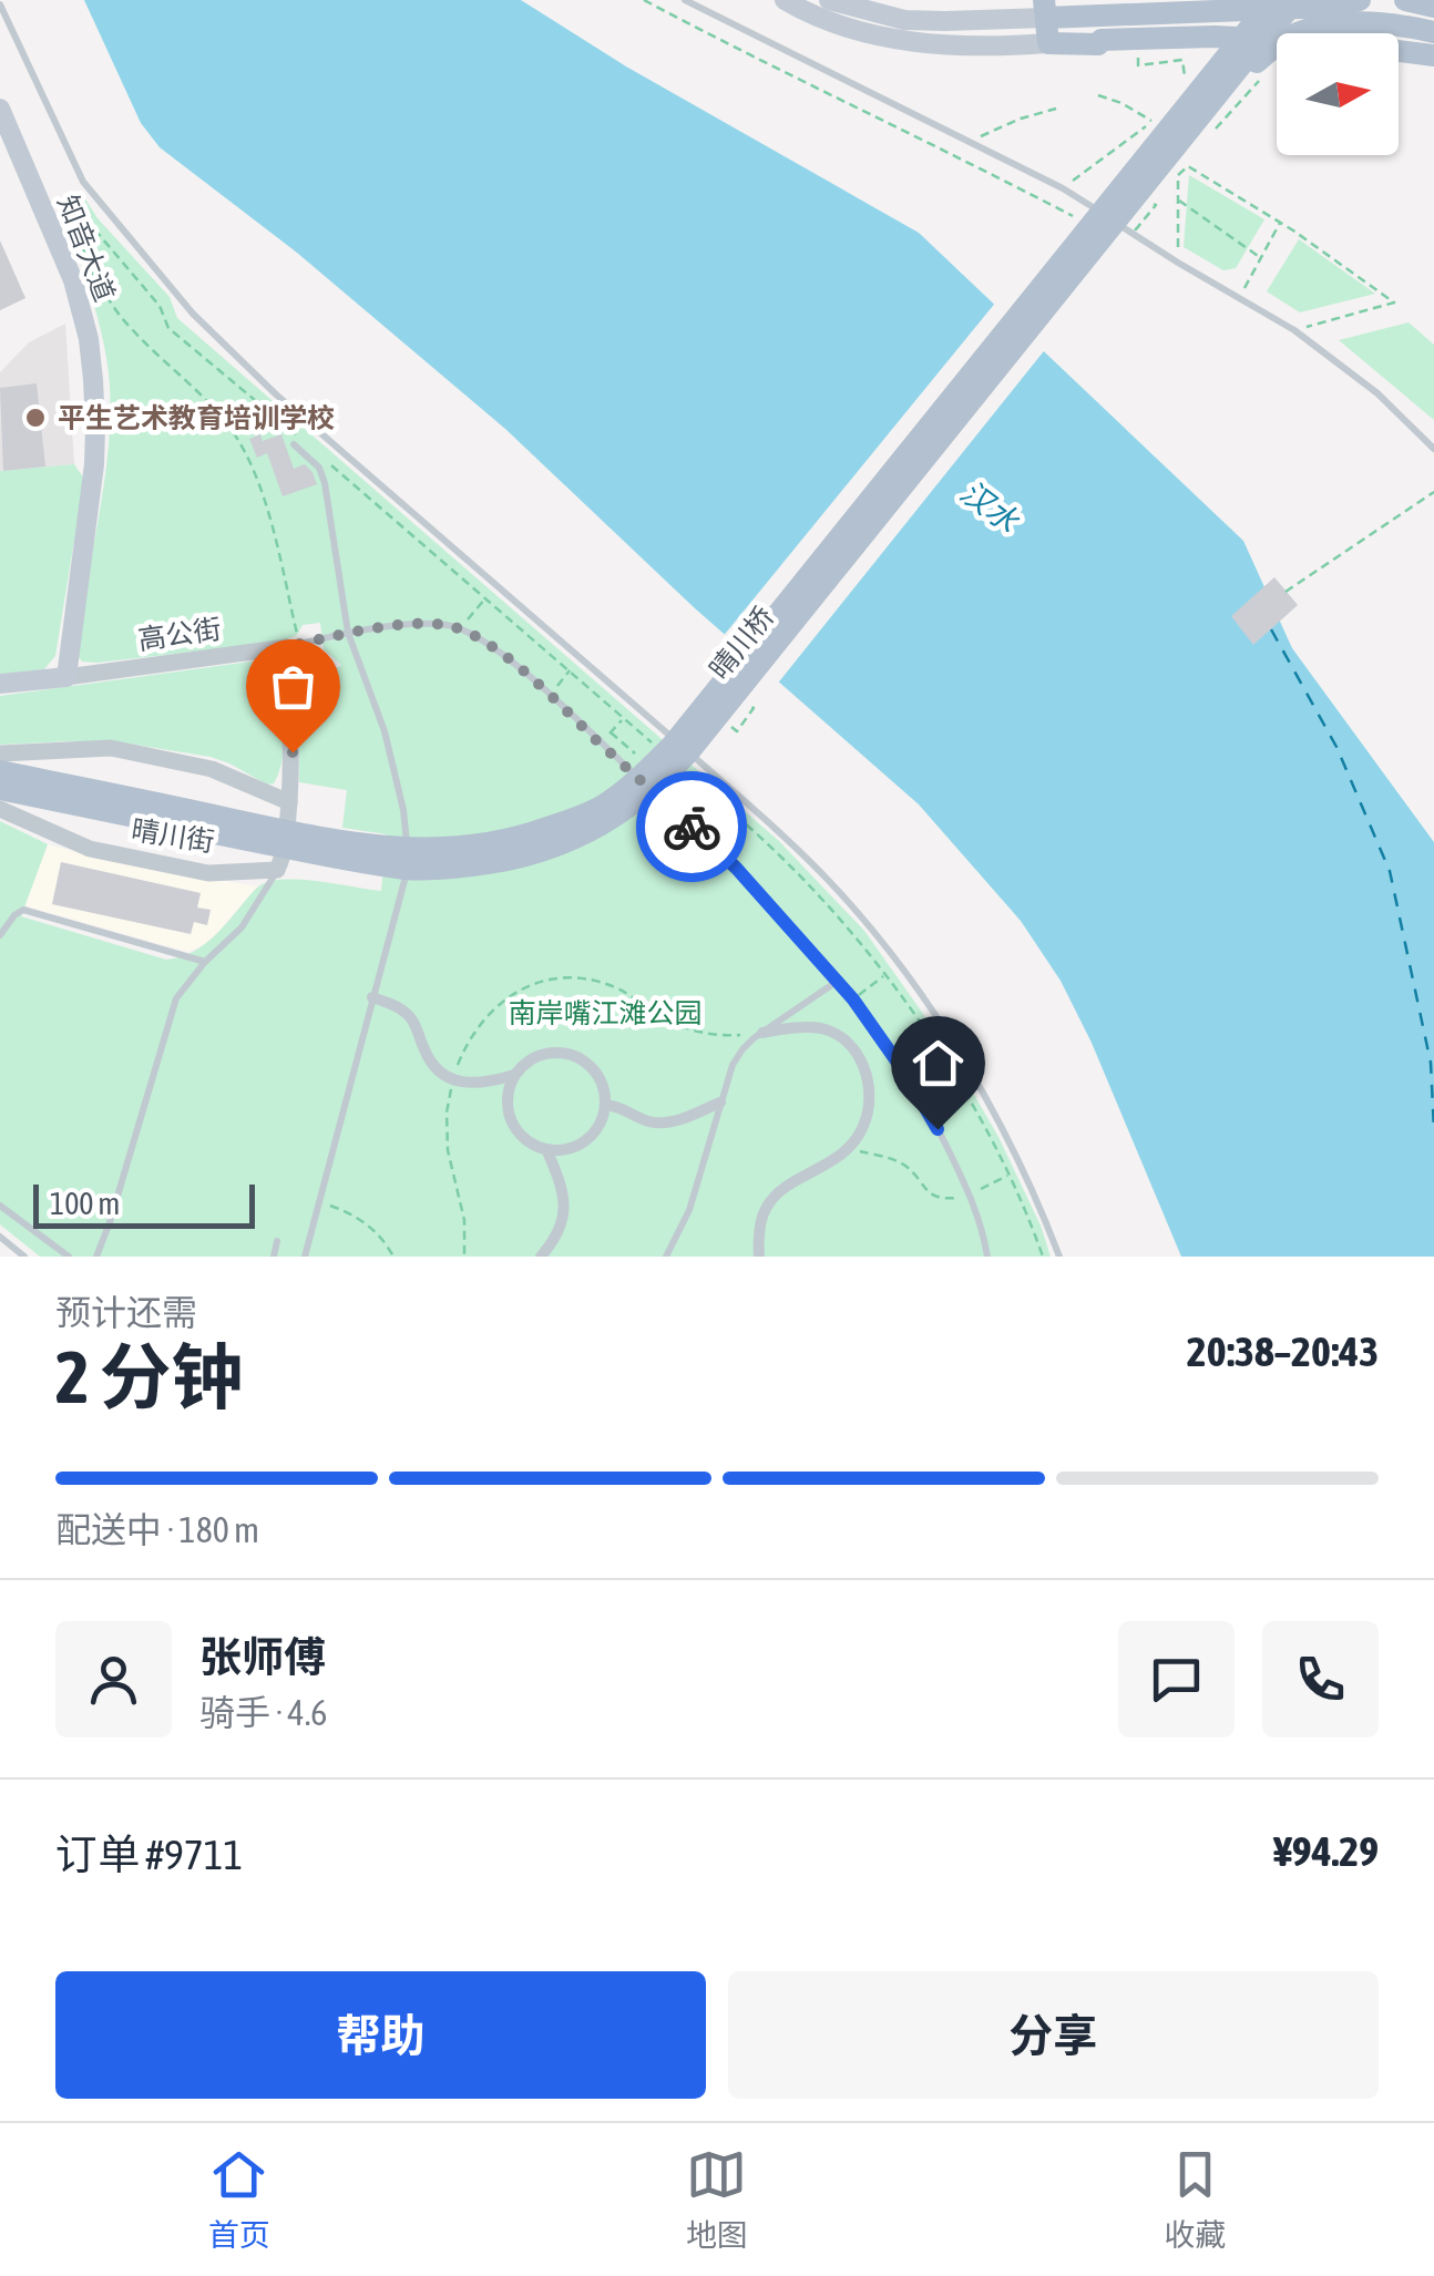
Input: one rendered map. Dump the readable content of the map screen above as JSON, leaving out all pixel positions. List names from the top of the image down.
{
  "streets": {
    "main road": ["知音大道", "高公街", "晴川桥"],
    "street": ["晴川街"]
  },
  "crossings": [
    ["知音大道", "高公街"]
  ],
  "water": ["汉水"],
  "parks": ["南岸嘴江滩公园"],
  "places": ["平生艺术教育培训学校"],
  "scale_bar": "100 m",
  "north": "right",
  "page": {
    "scale": "100 m",
    "heading": ["2 分钟", "预计还需", "20:38–20:43"],
    "panel": [
      "张师傅",
      "骑手 · 4.6",
      "订单 #9711",
      "¥94.29"
    ],
    "bar": "配送中 · 180 m",
    "buttons": ["帮助", "分享"],
    "tabs": ["首页", "地图", "收藏"]
  }
}
